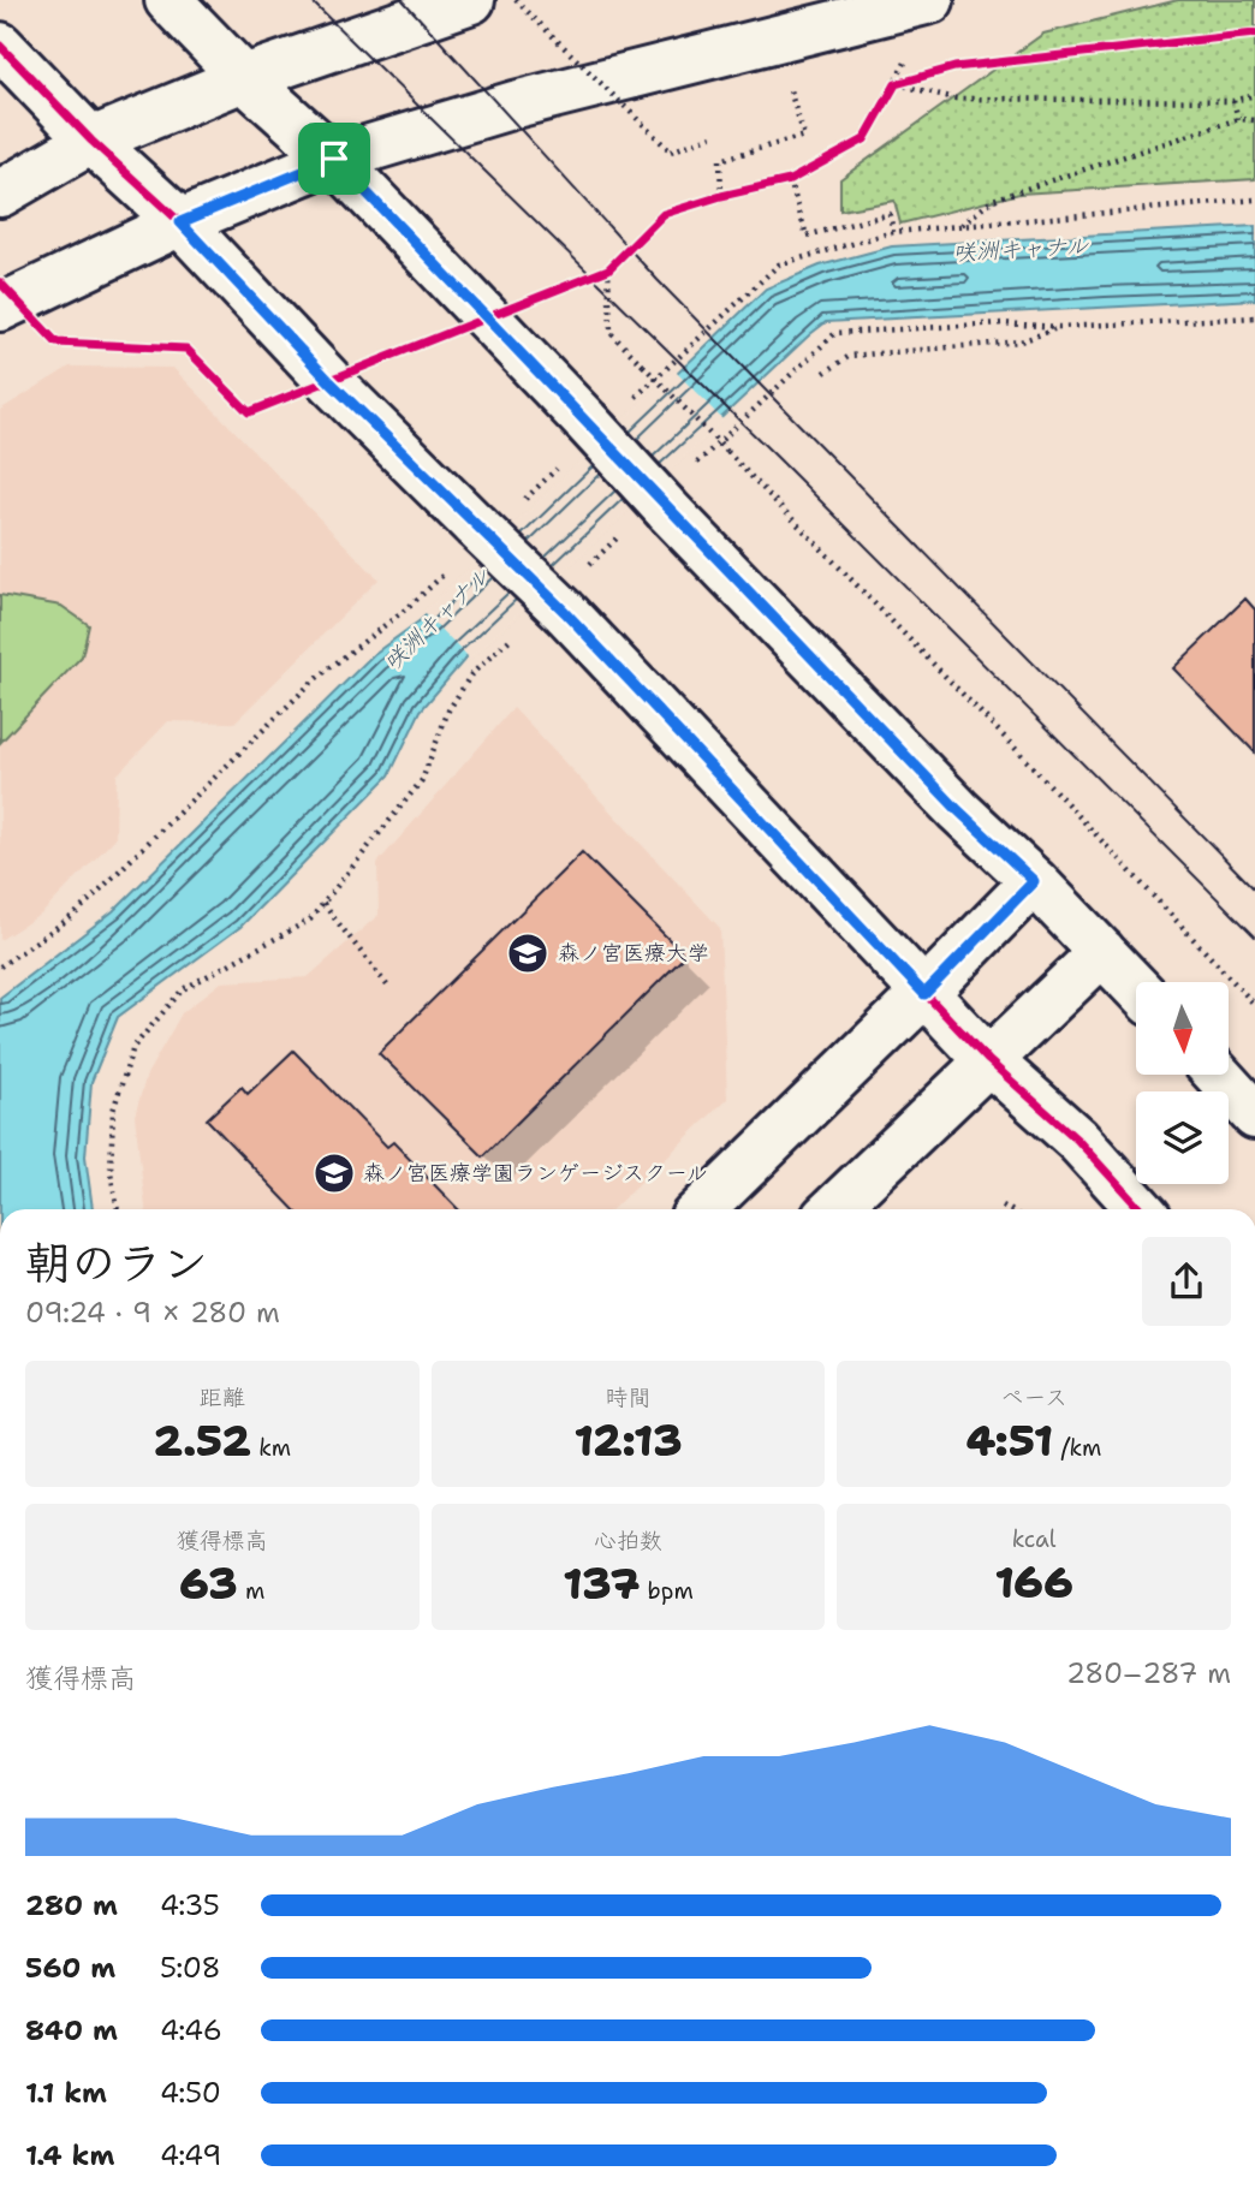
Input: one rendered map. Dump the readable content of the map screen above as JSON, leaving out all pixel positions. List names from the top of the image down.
{
  "water": ["咲洲キャナル"],
  "places": {
    "school or university": ["森ノ宮医療大学", "森ノ宮医療学園ランゲージスクール"]
  },
  "north": "bottom",
  "page": {
    "heading": ["朝のラン", "09:24 · 9 × 280 m"],
    "stats": [
      ["距離", "2.52 km"],
      ["時間", "12:13"],
      ["ペース", "4:51 /km"],
      ["獲得標高", "63 m"],
      ["心拍数", "137 bpm"],
      ["kcal", "166"]
    ],
    "chart": ["獲得標高", "280–287 m"],
    "list": [
      {
        "name": "280 m",
        "note": "4:35"
      },
      {
        "name": "560 m",
        "note": "5:08"
      },
      {
        "name": "840 m",
        "note": "4:46"
      },
      {
        "name": "1.1 km",
        "note": "4:50"
      },
      {
        "name": "1.4 km",
        "note": "4:49"
      }
    ]
  }
}
